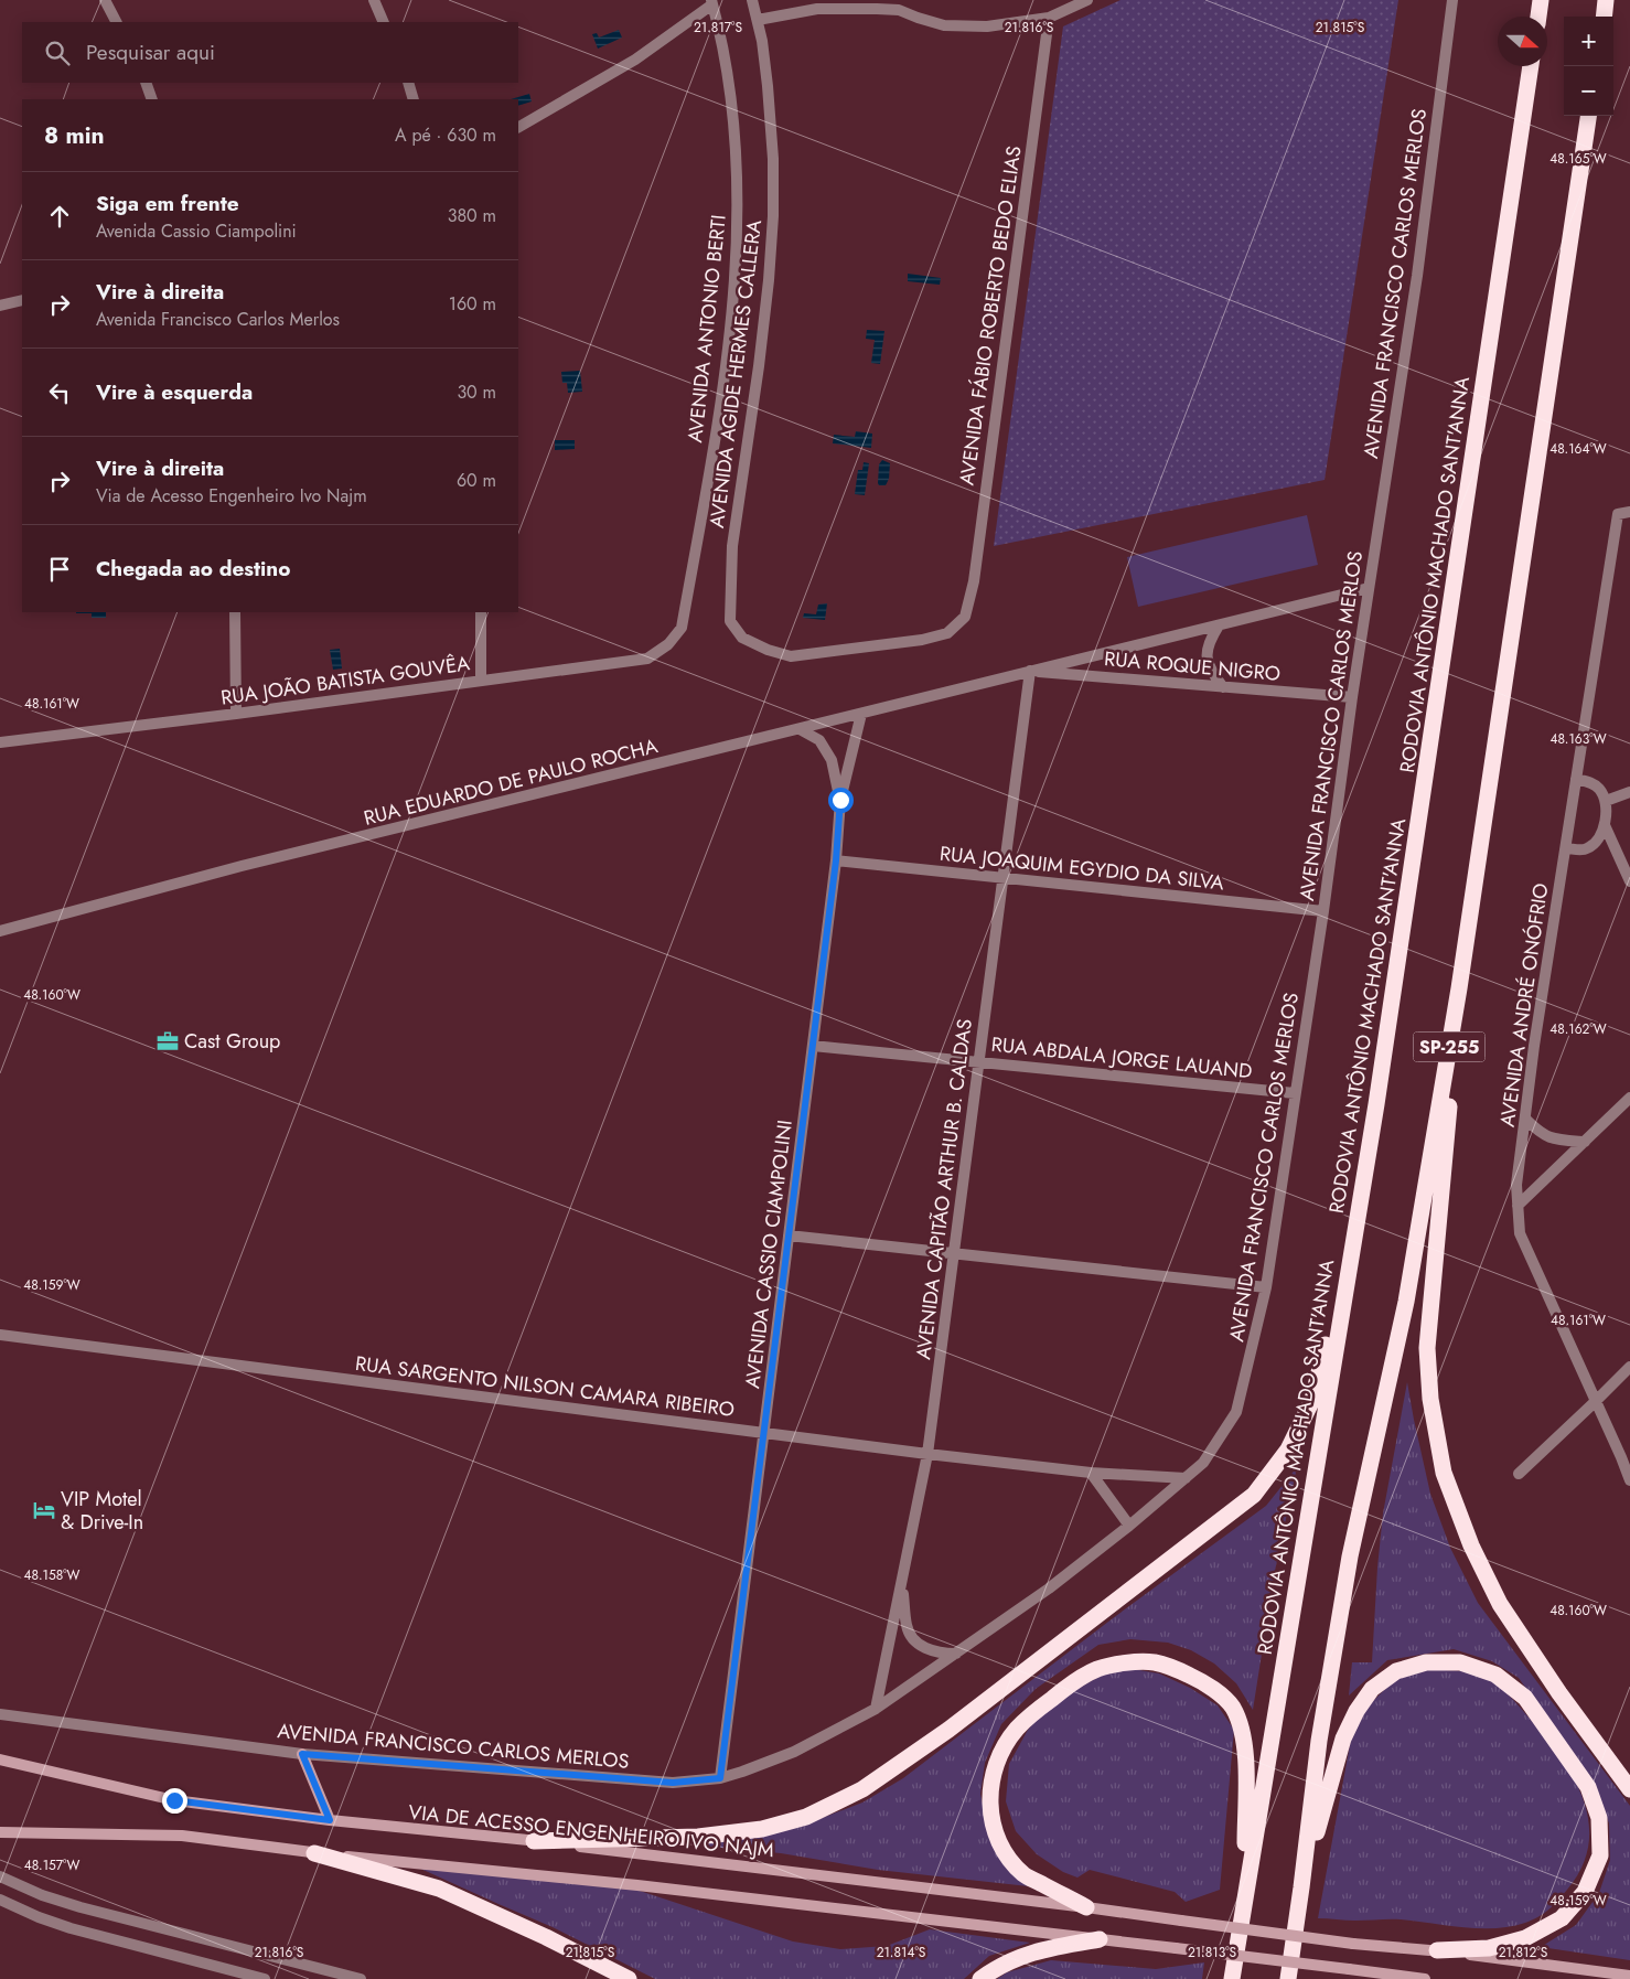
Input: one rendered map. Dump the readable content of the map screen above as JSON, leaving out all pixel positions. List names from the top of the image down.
{
  "streets": {
    "highway": ["RODOVIA ANTÔNIO MACHADO SANT'ANNA", "SP-255"],
    "main road": ["VIA DE ACESSO ENGENHEIRO IVO NAJM"],
    "street": [
      "AVENIDA FRANCISCO CARLOS MERLOS",
      "AVENIDA FÁBIO ROBERTO BEDO ELIAS",
      "AVENIDA ANTONIO BERTI",
      "AVENIDA AGIDE HERMES CALLERA",
      "RUA ROQUE NIGRO",
      "RUA JOÃO BATISTA GOUVÊA",
      "RUA EDUARDO DE PAULO ROCHA",
      "RUA JOAQUIM EGYDIO DA SILVA",
      "AVENIDA ANDRÉ ONÓFRIO",
      "RUA ABDALA JORGE LAUAND",
      "AVENIDA CAPITÃO ARTHUR B. CALDAS",
      "AVENIDA CASSIO CIAMPOLINI",
      "RUA SARGENTO NILSON CAMARA RIBEIRO"
    ]
  },
  "crossings": [
    ["AVENIDA FRANCISCO CARLOS MERLOS", "RUA ROQUE NIGRO"],
    ["AVENIDA FRANCISCO CARLOS MERLOS", "RUA EDUARDO DE PAULO ROCHA"],
    ["AVENIDA FRANCISCO CARLOS MERLOS", "RUA JOAQUIM EGYDIO DA SILVA"],
    ["AVENIDA FRANCISCO CARLOS MERLOS", "RUA ABDALA JORGE LAUAND"],
    ["AVENIDA FRANCISCO CARLOS MERLOS", "AVENIDA CAPITÃO ARTHUR B. CALDAS"],
    ["AVENIDA FRANCISCO CARLOS MERLOS", "AVENIDA CASSIO CIAMPOLINI"],
    ["AVENIDA FRANCISCO CARLOS MERLOS", "RUA SARGENTO NILSON CAMARA RIBEIRO"],
    ["AVENIDA FÁBIO ROBERTO BEDO ELIAS", "AVENIDA AGIDE HERMES CALLERA"],
    ["AVENIDA ANTONIO BERTI", "RUA JOÃO BATISTA GOUVÊA"],
    ["RUA ROQUE NIGRO", "RUA EDUARDO DE PAULO ROCHA"],
    ["RUA ROQUE NIGRO", "AVENIDA CAPITÃO ARTHUR B. CALDAS"],
    ["RUA EDUARDO DE PAULO ROCHA", "AVENIDA CAPITÃO ARTHUR B. CALDAS"],
    ["RUA JOAQUIM EGYDIO DA SILVA", "AVENIDA CAPITÃO ARTHUR B. CALDAS"],
    ["RUA JOAQUIM EGYDIO DA SILVA", "AVENIDA CASSIO CIAMPOLINI"],
    ["RUA ABDALA JORGE LAUAND", "AVENIDA CAPITÃO ARTHUR B. CALDAS"],
    ["RUA ABDALA JORGE LAUAND", "AVENIDA CASSIO CIAMPOLINI"],
    ["AVENIDA CAPITÃO ARTHUR B. CALDAS", "RUA SARGENTO NILSON CAMARA RIBEIRO"],
    ["AVENIDA CASSIO CIAMPOLINI", "RUA SARGENTO NILSON CAMARA RIBEIRO"]
  ],
  "places": {
    "office": ["Cast Group"],
    "hotel": ["VIP Motel & Drive-In"]
  },
  "north": "right",
  "page": {
    "map_buttons": ["+", "−"],
    "search": "Pesquisar aqui",
    "heading": ["8 min", "A pé · 630 m"],
    "list": [
      ["Siga em frente", "Avenida Cassio Ciampolini", "380 m"],
      ["Vire à direita", "Avenida Francisco Carlos Merlos", "160 m"],
      ["Vire à esquerda", "30 m"],
      ["Vire à direita", "Via de Acesso Engenheiro Ivo Najm", "60 m"],
      "Chegada ao destino"
    ]
  },
  "coordinates": [
    "21.817°S",
    "21.816°S",
    "21.815°S",
    "48.165°W",
    "48.164°W",
    "48.161°W",
    "48.163°W",
    "48.160°W",
    "48.162°W",
    "48.159°W",
    "48.158°W",
    "48.157°W",
    "21.814°S",
    "21.813°S",
    "21.812°S"
  ]
}
